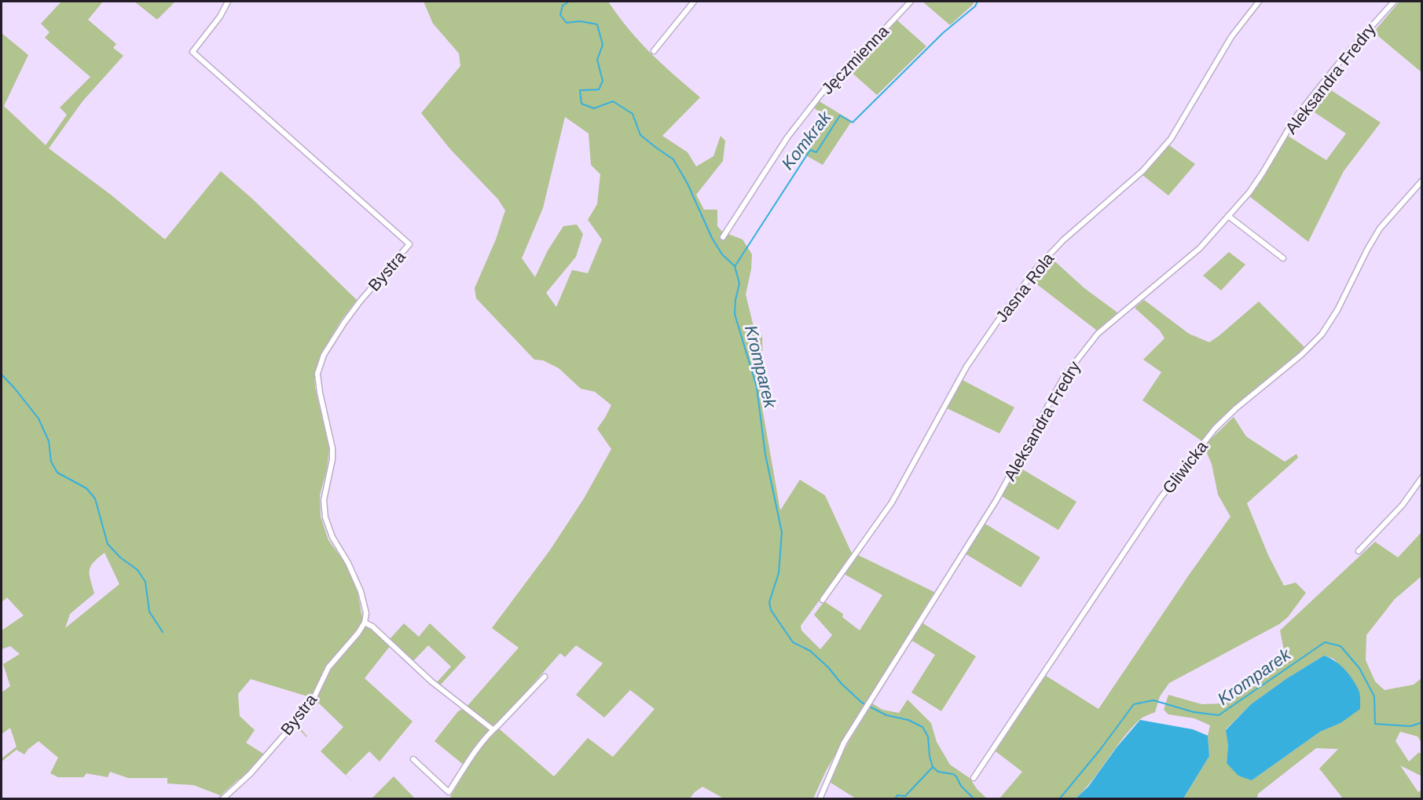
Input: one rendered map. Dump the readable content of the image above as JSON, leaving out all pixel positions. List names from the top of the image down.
{
  "streets": {
    "street": [
      "Jęczmienna",
      "Aleksandra Fredry",
      "Bystra",
      "Jasna Rola",
      "Gliwicka"
    ]
  },
  "water": ["Komkrak", "Kromparek"]
}
